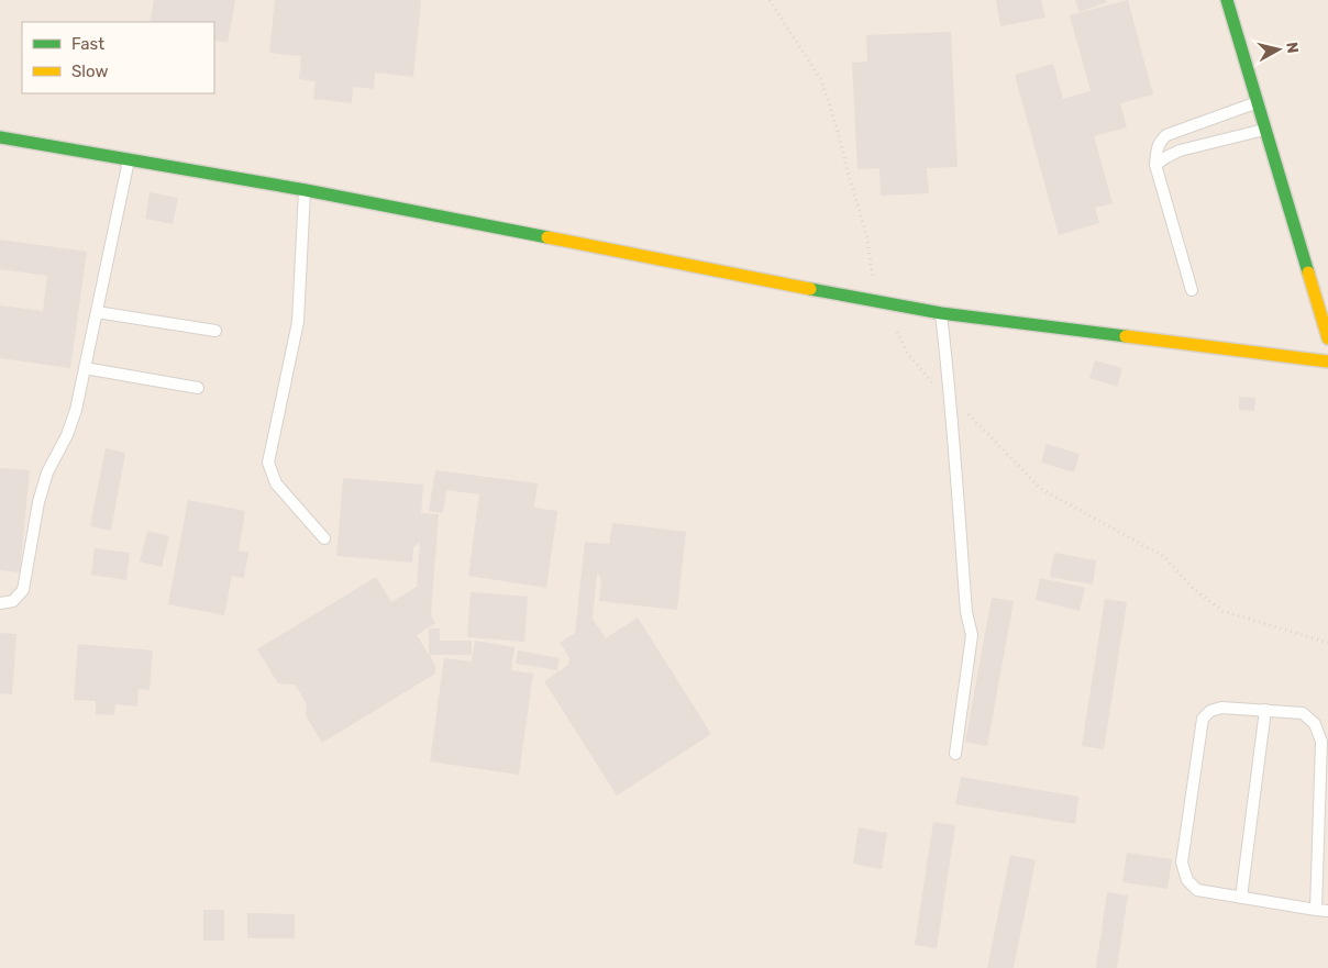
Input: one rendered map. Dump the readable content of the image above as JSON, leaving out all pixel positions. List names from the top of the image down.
{
  "legend": ["Fast", "Slow"],
  "north": "right"
}
